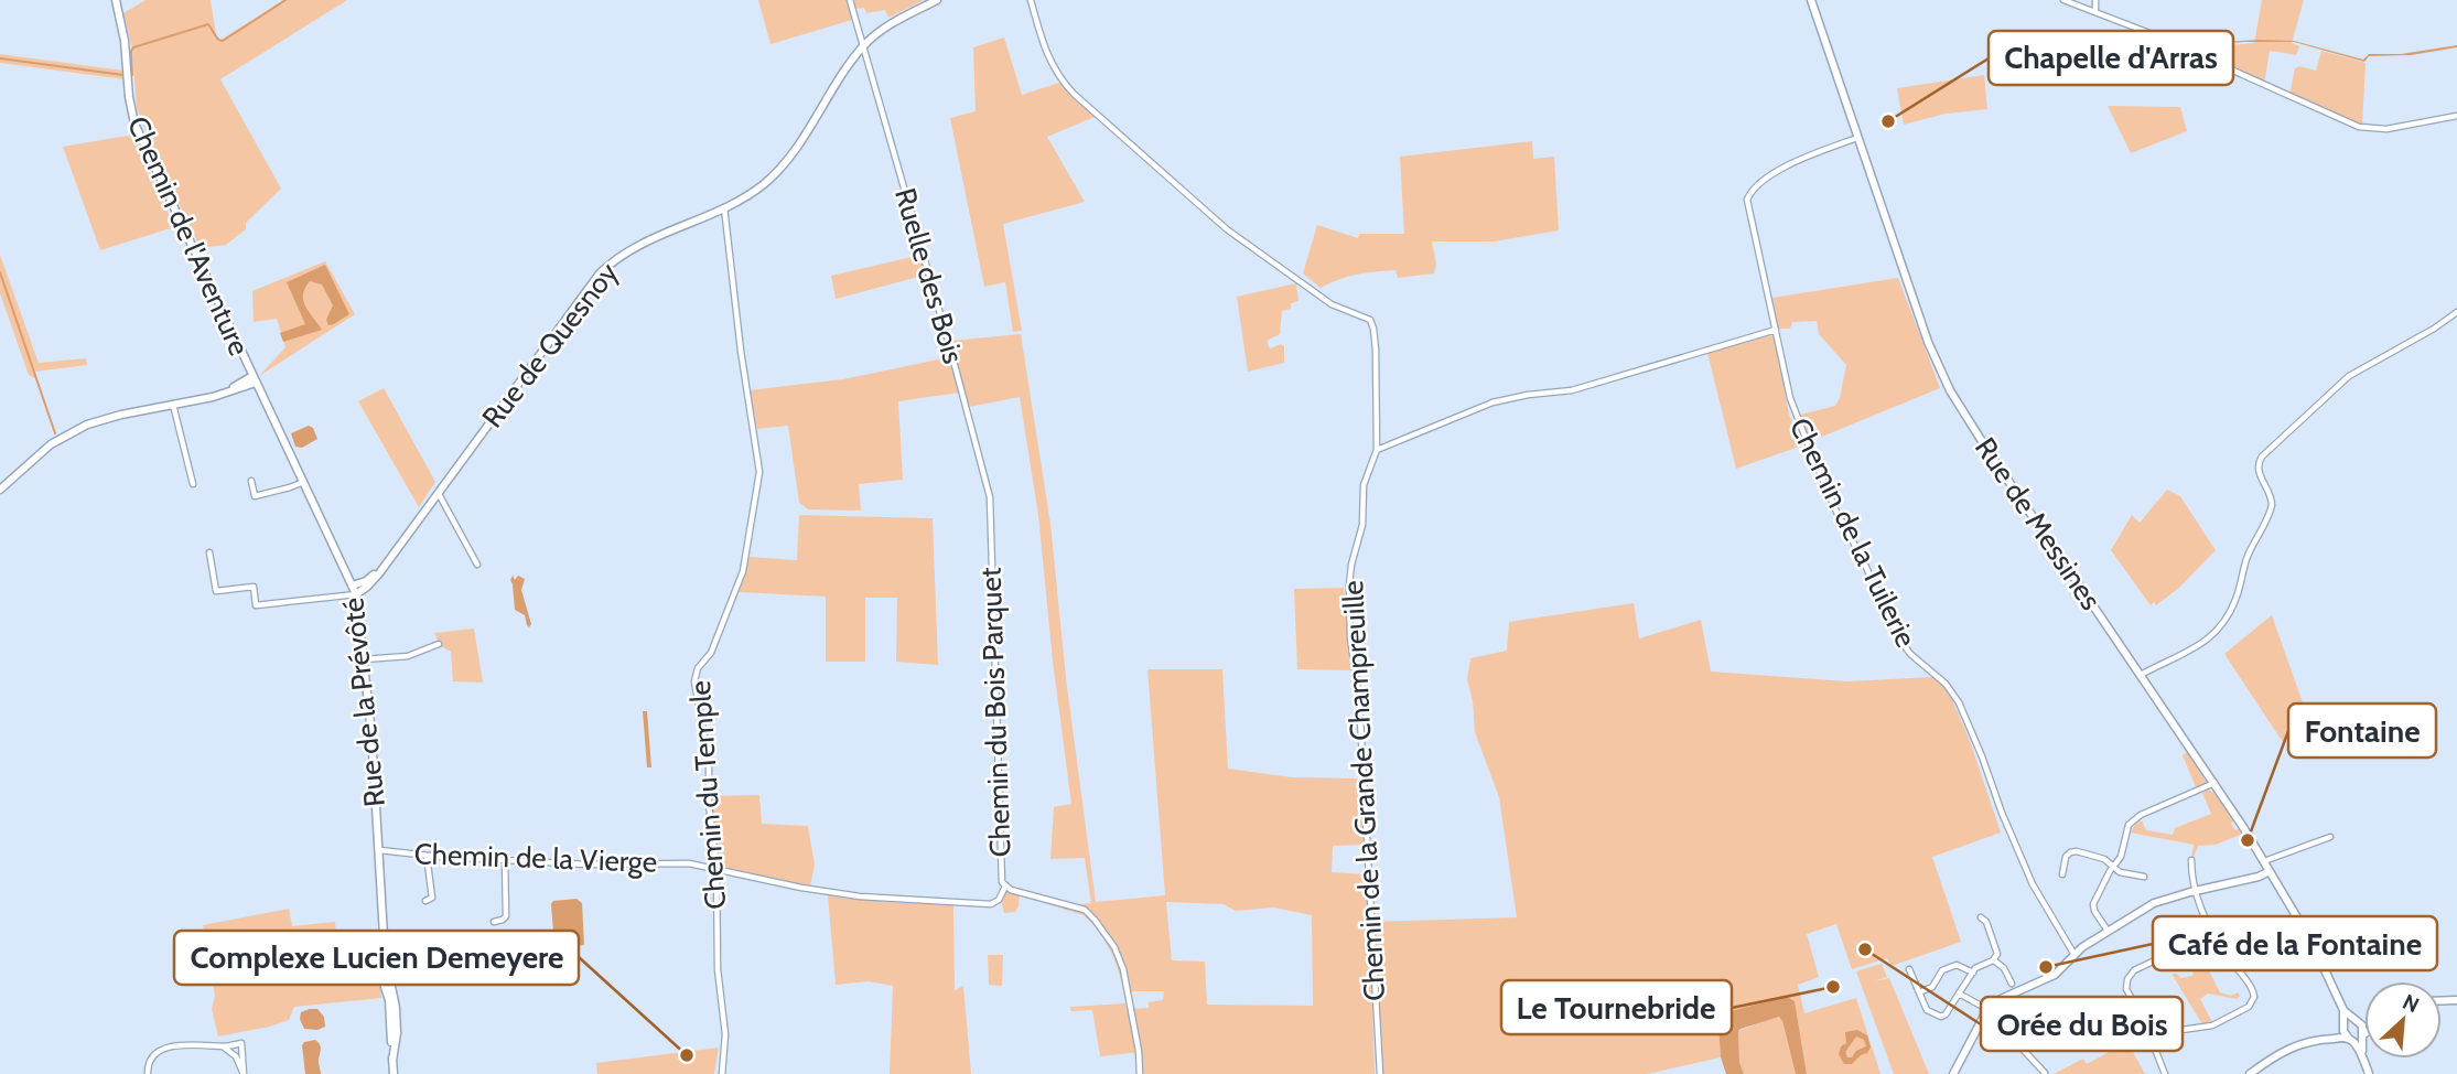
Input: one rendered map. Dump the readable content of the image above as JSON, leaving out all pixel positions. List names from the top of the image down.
{
  "streets": {
    "street": [
      "Chemin de l'Aventure",
      "Ruelle des Bois",
      "Rue de Quesnoy",
      "Rue de Messines",
      "Chemin de la Tuilerie",
      "Rue de la Prévôté",
      "Chemin du Bois Parquet",
      "Chemin de la Grande Champreuille",
      "Chemin du Temple",
      "Chemin de la Vierge"
    ]
  },
  "crossings": [
    ["Chemin de l'Aventure", "Rue de la Prévôté"],
    ["Ruelle des Bois", "Rue de Quesnoy"],
    ["Ruelle des Bois", "Chemin du Bois Parquet"],
    ["Rue de Quesnoy", "Rue de la Prévôté"],
    ["Rue de Quesnoy", "Chemin du Temple"],
    ["Rue de Messines", "Chemin de la Tuilerie"],
    ["Rue de la Prévôté", "Chemin de la Vierge"],
    ["Chemin du Bois Parquet", "Chemin de la Vierge"],
    ["Chemin du Temple", "Chemin de la Vierge"]
  ],
  "places": [
    "Chapelle d'Arras",
    "Fontaine",
    "Orée du Bois",
    "Café de la Fontaine",
    "Le Tournebride",
    "Complexe Lucien Demeyere"
  ],
  "north": "top right"
}
